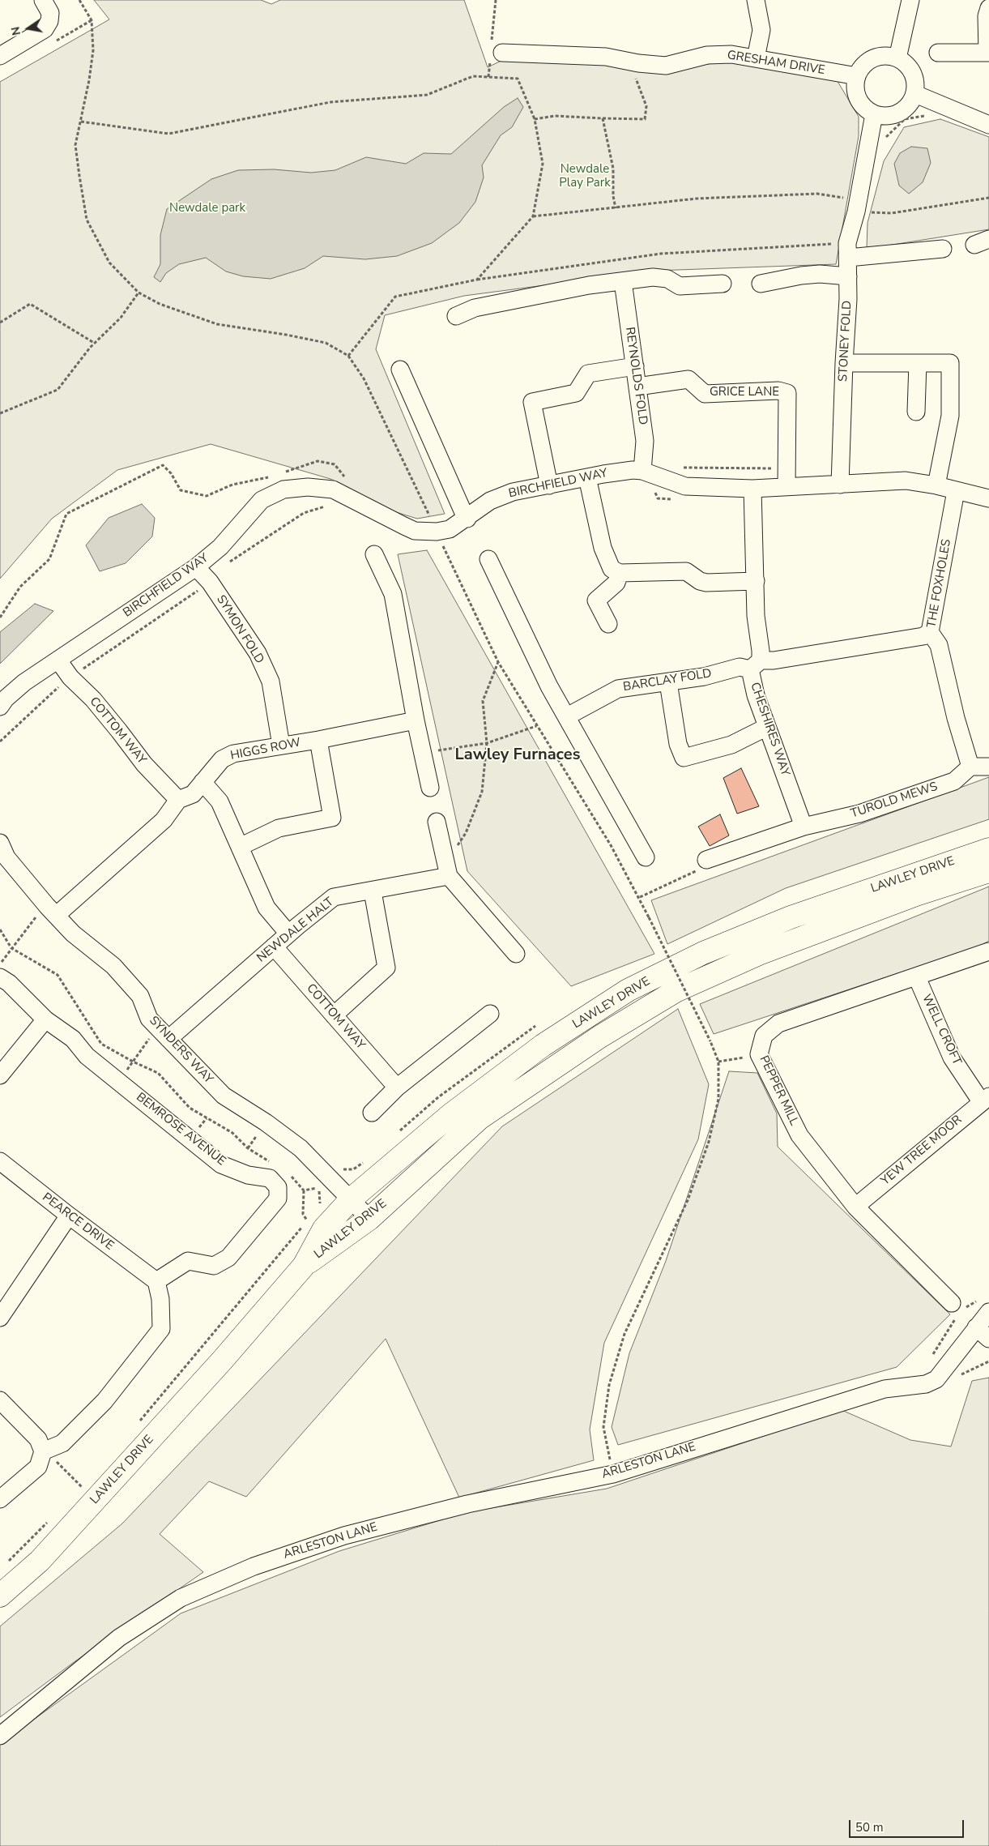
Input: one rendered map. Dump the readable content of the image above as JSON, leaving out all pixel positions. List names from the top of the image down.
{
  "streets": {
    "main road": ["LAWLEY DRIVE"],
    "street": [
      "GRESHAM DRIVE",
      "STONEY FOLD",
      "REYNOLDS FOLD",
      "GRICE LANE",
      "BIRCHFIELD WAY",
      "THE FOXHOLES",
      "SYMON FOLD",
      "BARCLAY FOLD",
      "CHESHIRES WAY",
      "COTTOM WAY",
      "HIGGS ROW",
      "TUROLD MEWS",
      "NEWDALE HALT",
      "WELL CROFT",
      "SYNDERS WAY",
      "PEPPER MILL",
      "BEMROSE AVENUE",
      "YEW TREE MOOR",
      "PEARCE DRIVE",
      "ARLESTON LANE"
    ]
  },
  "crossings": [
    ["GRESHAM DRIVE", "STONEY FOLD"],
    ["STONEY FOLD", "BIRCHFIELD WAY"],
    ["REYNOLDS FOLD", "GRICE LANE"],
    ["REYNOLDS FOLD", "BIRCHFIELD WAY"],
    ["GRICE LANE", "BIRCHFIELD WAY"],
    ["BIRCHFIELD WAY", "THE FOXHOLES"],
    ["BIRCHFIELD WAY", "SYMON FOLD"],
    ["BIRCHFIELD WAY", "CHESHIRES WAY"],
    ["BIRCHFIELD WAY", "COTTOM WAY"],
    ["THE FOXHOLES", "BARCLAY FOLD"],
    ["THE FOXHOLES", "TUROLD MEWS"],
    ["SYMON FOLD", "HIGGS ROW"],
    ["BARCLAY FOLD", "CHESHIRES WAY"],
    ["CHESHIRES WAY", "TUROLD MEWS"],
    ["COTTOM WAY", "HIGGS ROW"],
    ["COTTOM WAY", "NEWDALE HALT"],
    ["HIGGS ROW", "SYNDERS WAY"],
    ["LAWLEY DRIVE", "SYNDERS WAY"],
    ["NEWDALE HALT", "SYNDERS WAY"],
    ["WELL CROFT", "PEPPER MILL"],
    ["WELL CROFT", "YEW TREE MOOR"],
    ["PEPPER MILL", "YEW TREE MOOR"],
    ["BEMROSE AVENUE", "PEARCE DRIVE"]
  ],
  "districts": ["Lawley Furnaces"],
  "parks": ["Newdale Play Park", "Newdale park"],
  "scale_bar": "50 m",
  "north": "left"
}
